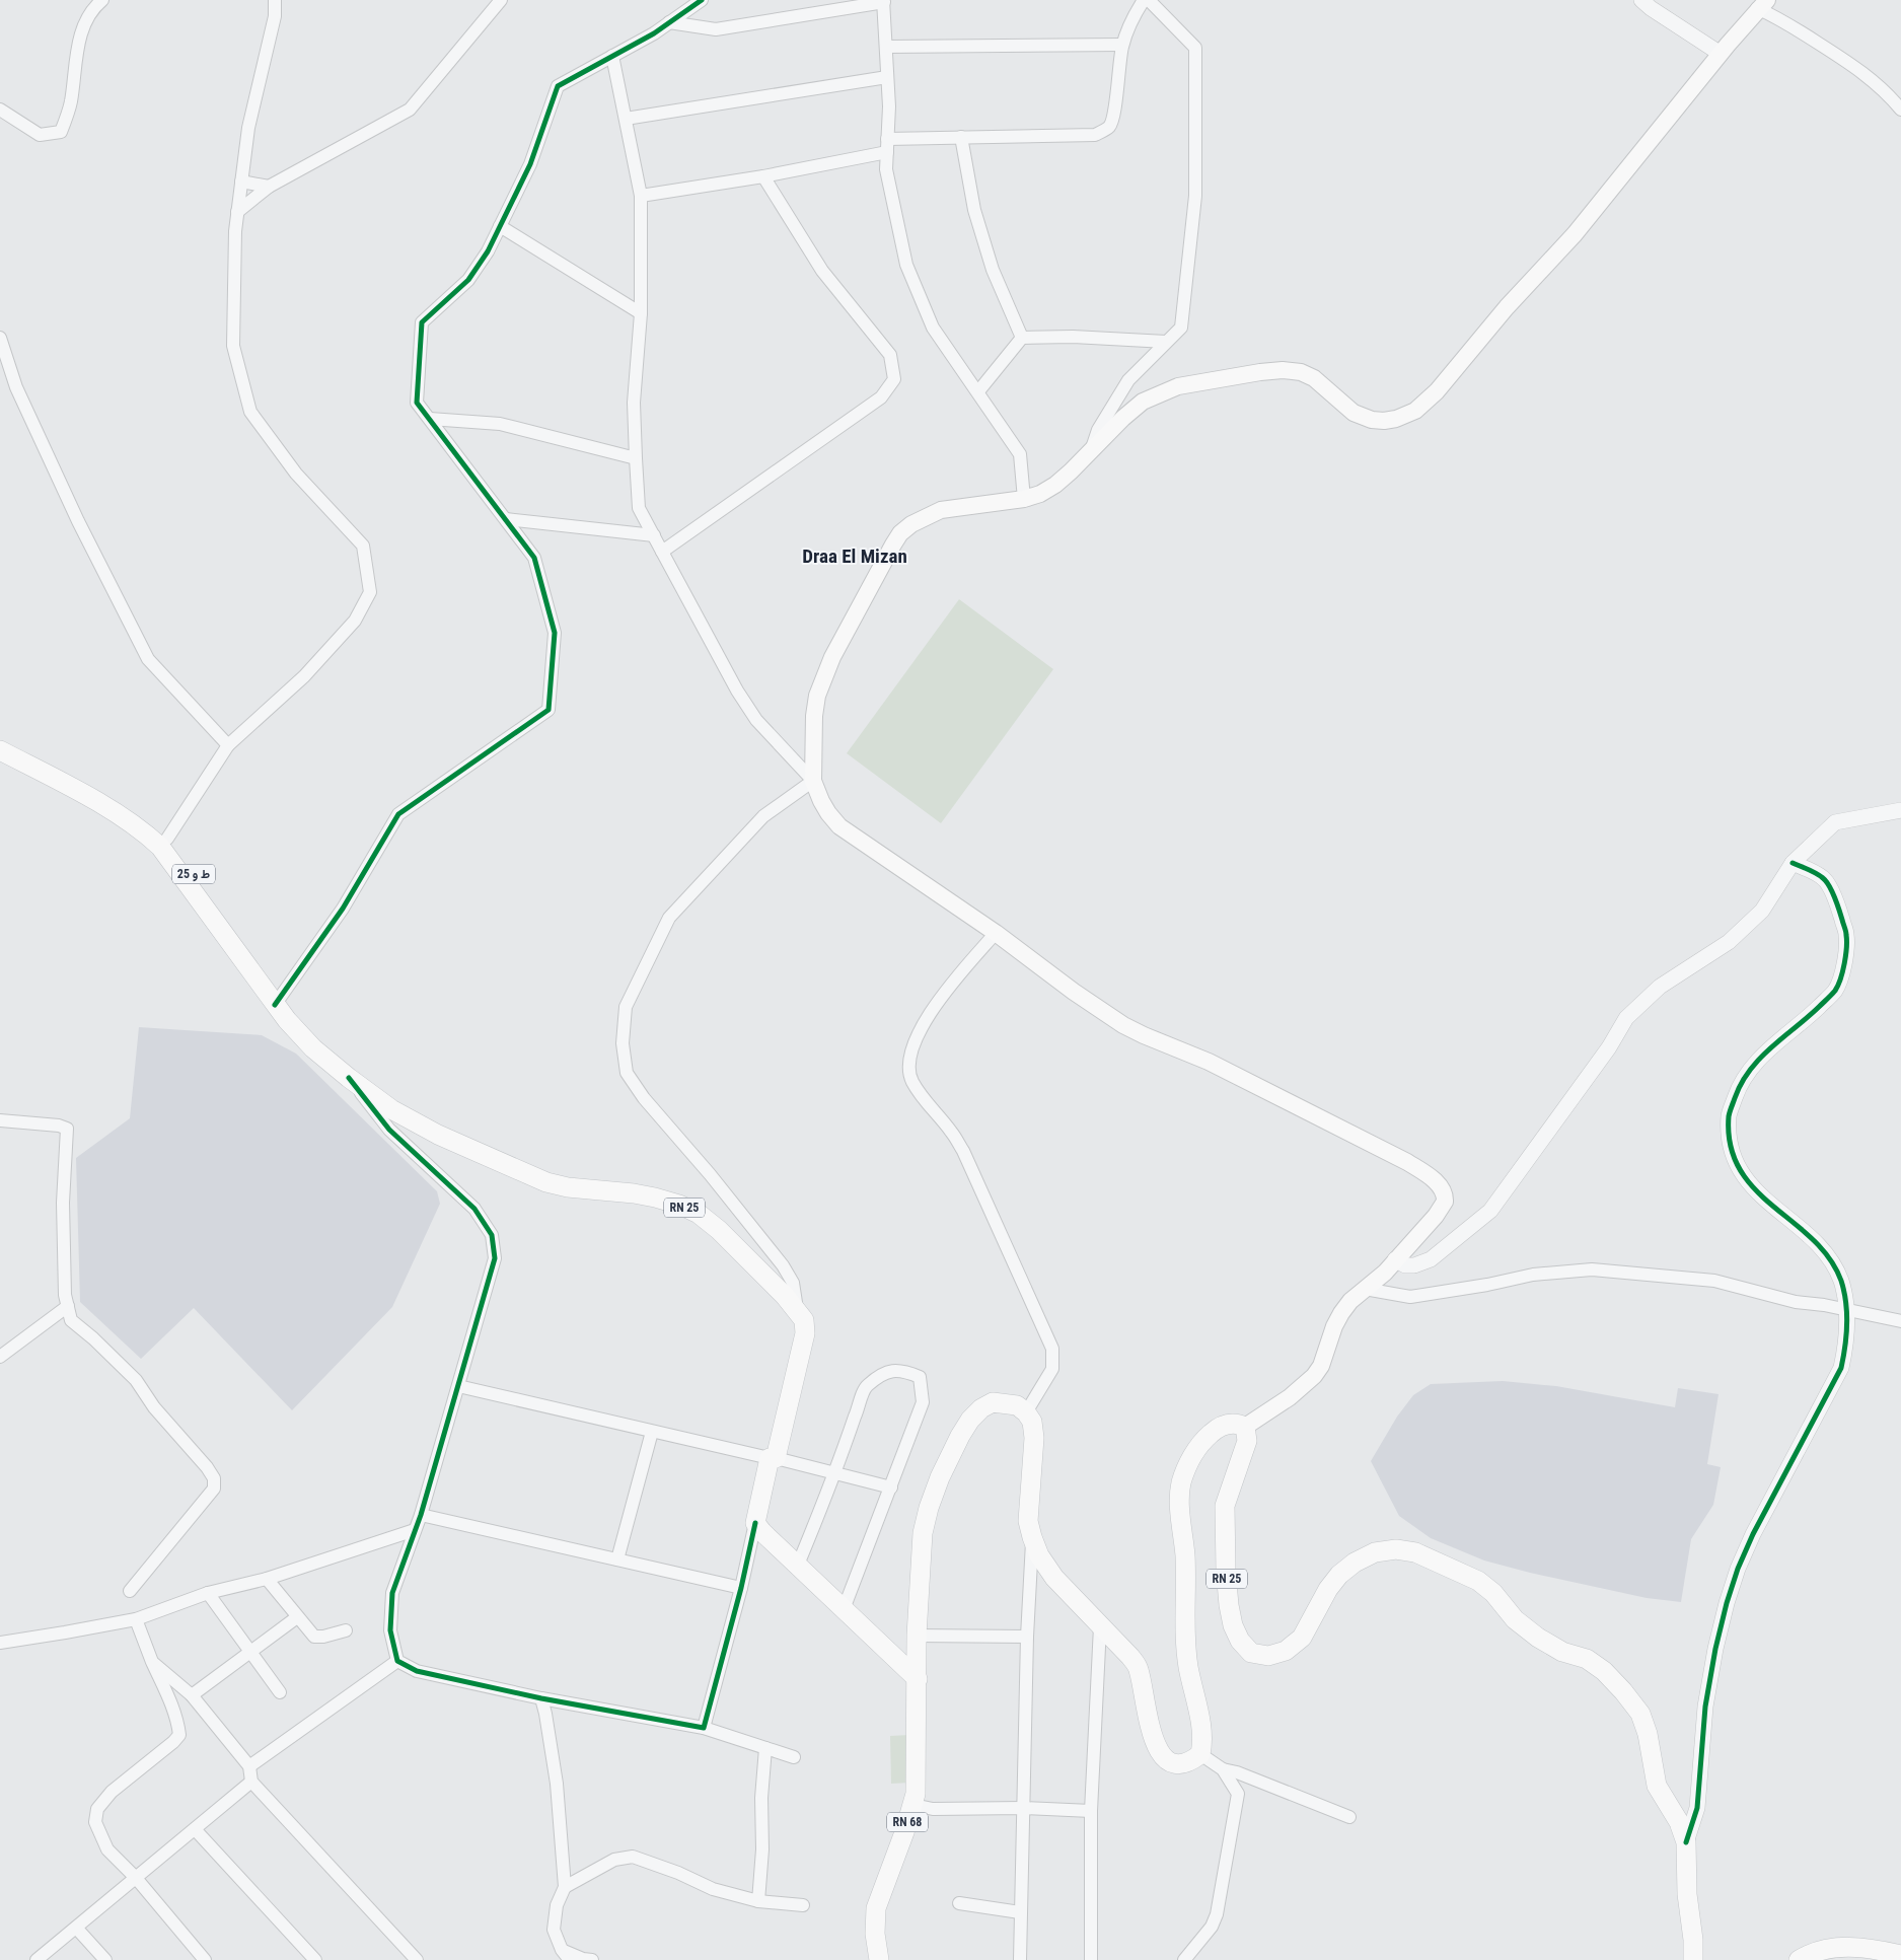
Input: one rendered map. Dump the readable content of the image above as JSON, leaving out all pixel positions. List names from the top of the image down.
{
  "streets": {
    "main road": ["ط و 25", "RN 25", "RN 68"]
  },
  "crossings": [
    ["ط و 25", "RN 25"]
  ],
  "districts": ["Draa El Mizan"]
}
